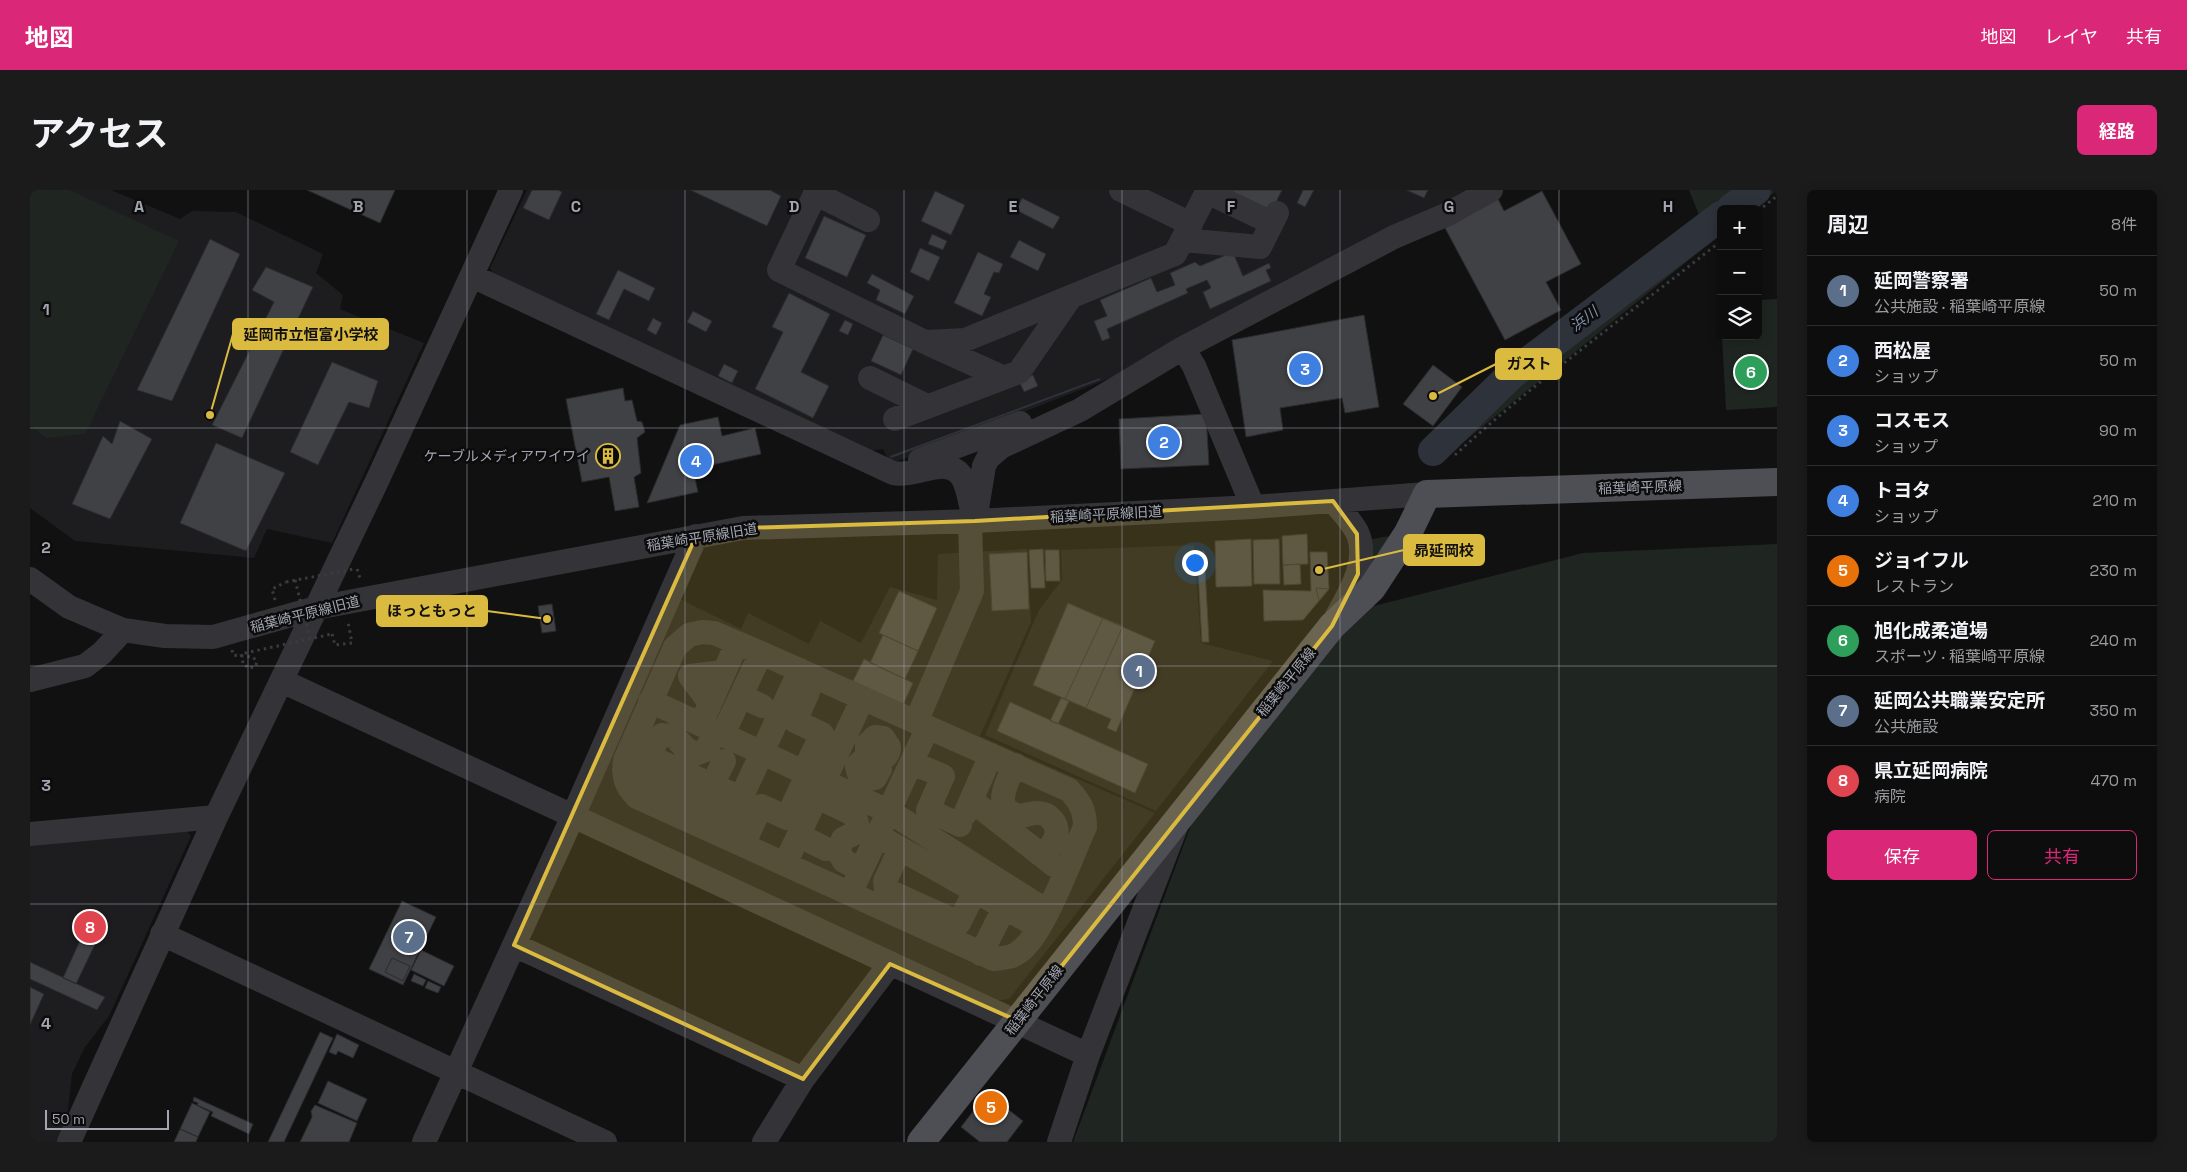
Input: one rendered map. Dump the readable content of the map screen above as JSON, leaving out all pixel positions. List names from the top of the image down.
{
  "streets": {
    "main road": ["稲葉崎平原線"],
    "street": ["稲葉崎平原線旧道"]
  },
  "crossings": [
    ["稲葉崎平原線", "稲葉崎平原線旧道"]
  ],
  "water": ["浜川"],
  "places": {
    "other": [
      "ガスト",
      "延岡市立恒富小学校",
      "昴延岡校",
      "ほっともっと"
    ],
    "building": ["ケーブルメディアワイワイ"]
  },
  "scale_bar": "50 m",
  "page": {
    "header": "地図",
    "nav": ["地図", "レイヤ", "共有"],
    "title": "アクセス",
    "buttons": [
      "経路",
      ["保存", "共有"]
    ],
    "heading": ["周辺", "8件"],
    "map_buttons": ["+", "−"],
    "list": [
      {
        "mark": "1",
        "name": "延岡警察署",
        "note": "公共施設 · 稲葉崎平原線",
        "value": "50 m"
      },
      {
        "mark": "2",
        "name": "西松屋",
        "note": "ショップ",
        "value": "50 m"
      },
      {
        "mark": "3",
        "name": "コスモス",
        "note": "ショップ",
        "value": "90 m"
      },
      {
        "mark": "4",
        "name": "トヨタ",
        "note": "ショップ",
        "value": "210 m"
      },
      {
        "mark": "5",
        "name": "ジョイフル",
        "note": "レストラン",
        "value": "230 m"
      },
      {
        "mark": "6",
        "name": "旭化成柔道場",
        "note": "スポーツ · 稲葉崎平原線",
        "value": "240 m"
      },
      {
        "mark": "7",
        "name": "延岡公共職業安定所",
        "note": "公共施設",
        "value": "350 m"
      },
      {
        "mark": "8",
        "name": "県立延岡病院",
        "note": "病院",
        "value": "470 m"
      }
    ],
    "pins": [
      "3",
      "6",
      "2",
      "4",
      "1",
      "8",
      "7",
      "5"
    ],
    "scale": "50 m"
  },
  "grid": {
    "columns": [
      "A",
      "B",
      "C",
      "D",
      "E",
      "F",
      "G",
      "H"
    ],
    "rows": [
      "1",
      "2",
      "3",
      "4"
    ]
  }
}
